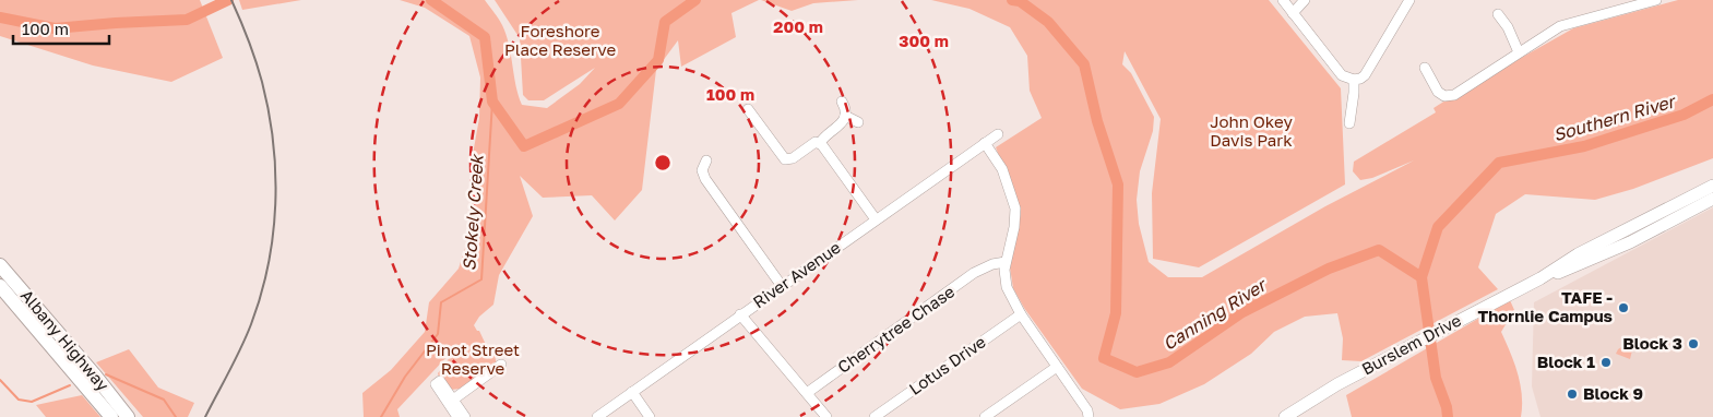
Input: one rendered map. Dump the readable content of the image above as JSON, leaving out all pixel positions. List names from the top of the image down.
{
  "streets": {
    "highway": ["Albany Highway"],
    "main road": ["Burslem Drive"],
    "street": ["River Avenue", "Cherrytree Chase", "Lotus Drive"]
  },
  "water": ["Southern River", "Stokely Creek", "Canning River"],
  "parks": ["Foreshore Place Reserve", "John Okey Davis Park", "Pinot Street Reserve"],
  "places": [
    "TAFE - Thornlie Campus",
    "Block 3",
    "Block 1",
    "Block 9"
  ],
  "scale_bar": "100 m",
  "rings": ["200 m", "300 m", "100 m"]
}
